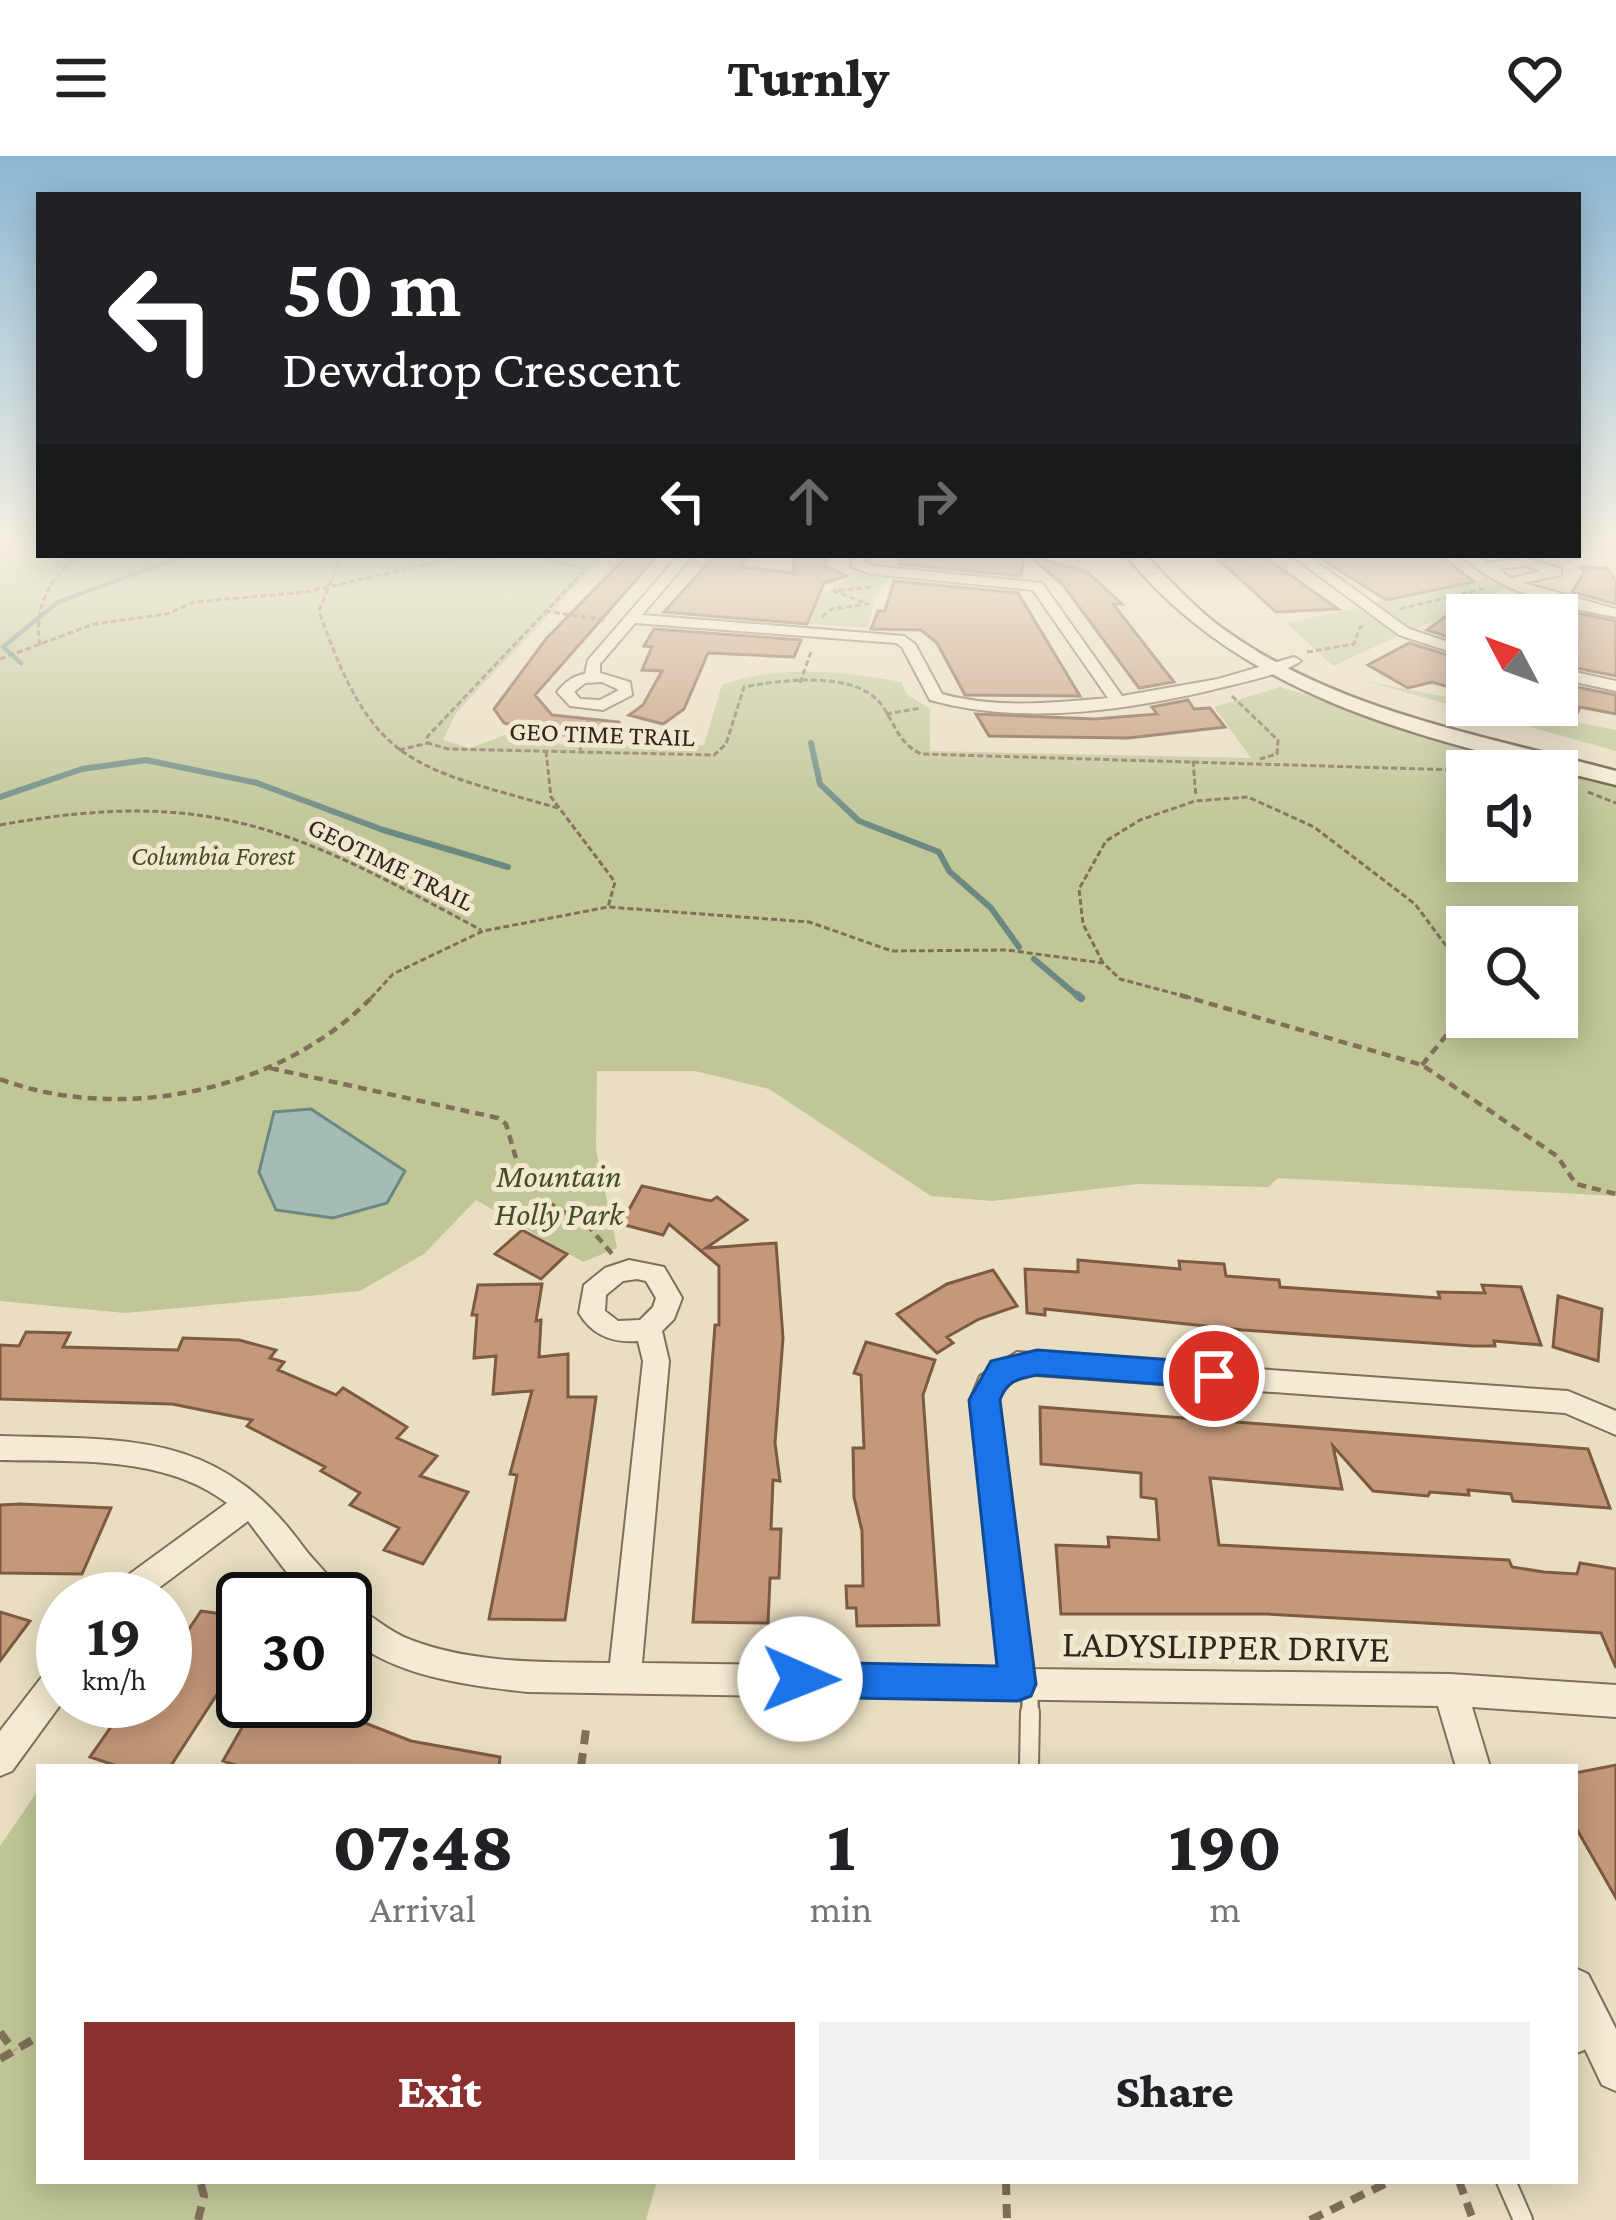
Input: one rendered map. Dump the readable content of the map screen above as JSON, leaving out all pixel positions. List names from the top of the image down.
{
  "streets": {
    "street": ["LADYSLIPPER DRIVE"],
    "path": ["GEO TIME TRAIL", "GEOTIME TRAIL"]
  },
  "parks": ["Columbia Forest", "Mountain Holly Park"],
  "north": "top left",
  "page": {
    "header": "Turnly",
    "turn": ["50 m", "Dewdrop Crescent"],
    "speed": "19 km/h",
    "limit": "30",
    "eta": [
      "07:48",
      "Arrival",
      "1",
      "min",
      "190",
      "m"
    ],
    "buttons": ["Exit", "Share"]
  }
}
